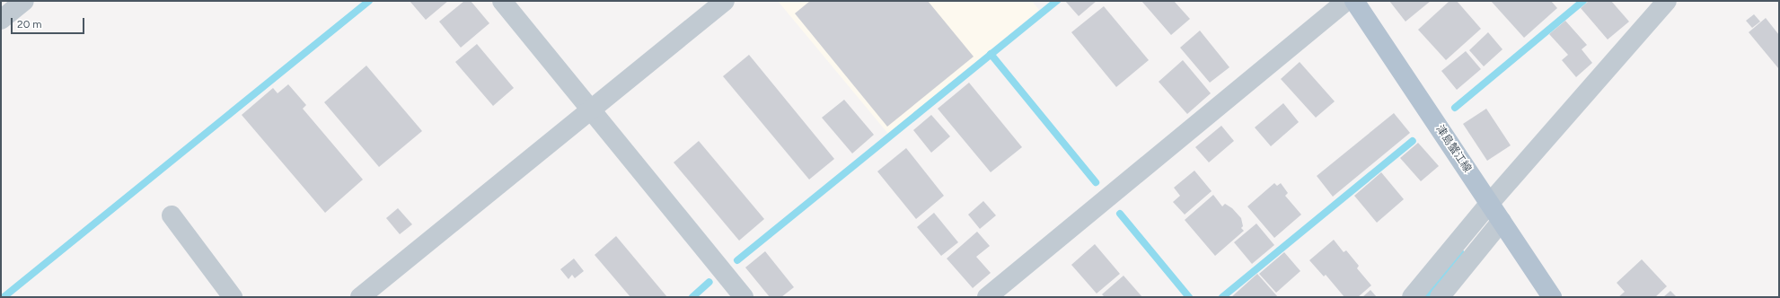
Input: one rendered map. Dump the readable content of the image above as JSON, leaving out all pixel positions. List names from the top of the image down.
{
  "streets": {
    "main road": ["津島蟹江線"]
  },
  "scale_bar": "20 m"
}
